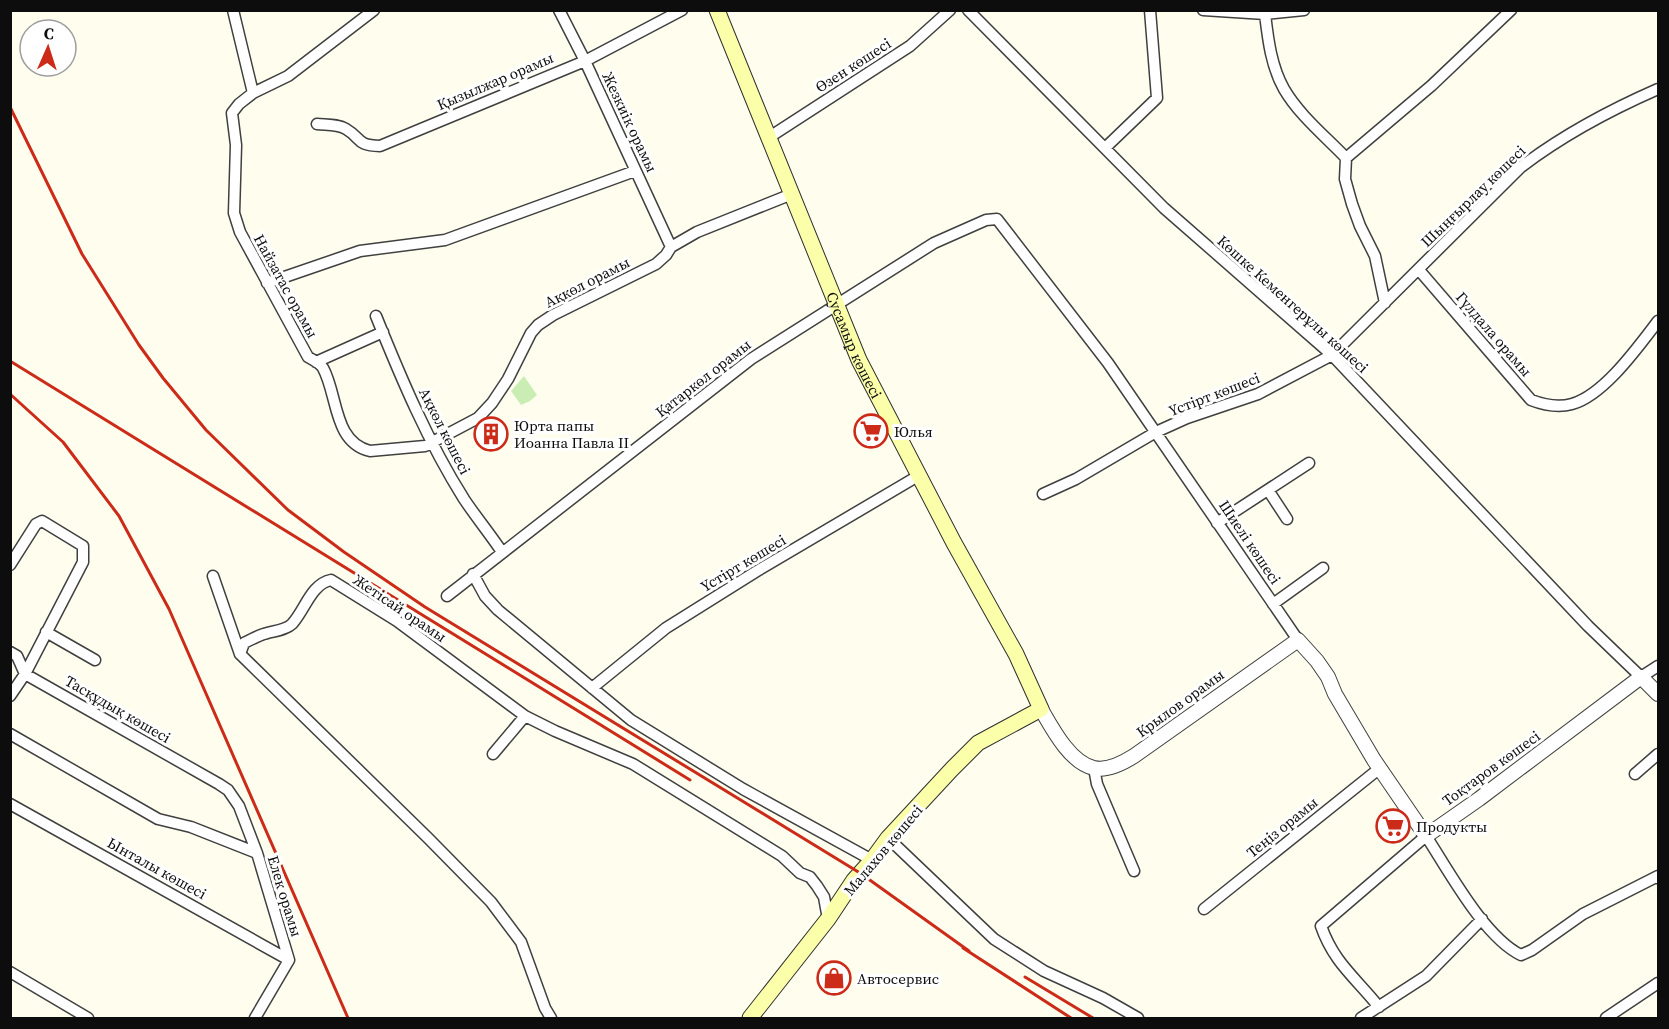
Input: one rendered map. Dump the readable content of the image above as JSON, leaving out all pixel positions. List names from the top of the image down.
{
  "streets": {
    "main road": ["Сусамыр көшесі", "Малахов көшесі"],
    "street": [
      "Өзен көшесі",
      "Қызылжар орамы",
      "Жезкиік орамы",
      "Шыңғырлау көшесі",
      "Ақкөл орамы",
      "Найзатас орамы",
      "Көшке Кеменгерұлы көшесі",
      "Гүлдала орамы",
      "Қатаркөл орамы",
      "Үстірт көшесі",
      "Ақкөл көшесі",
      "Шиелі көшесі",
      "Жетісай орамы",
      "Крылов орамы",
      "Тасқұдық көшесі",
      "Тоқтаров көшесі",
      "Теңіз орамы",
      "Ынталы көшесі",
      "Елек орамы"
    ]
  },
  "crossings": [
    ["Өзен көшесі", "Сусамыр көшесі"],
    ["Қызылжар орамы", "Жезкиік орамы"],
    ["Жезкиік орамы", "Ақкөл орамы"],
    ["Шыңғырлау көшесі", "Көшке Кеменгерұлы көшесі"],
    ["Шыңғырлау көшесі", "Гүлдала орамы"],
    ["Шыңғырлау көшесі", "Үстірт көшесі"],
    ["Ақкөл орамы", "Найзатас орамы"],
    ["Ақкөл орамы", "Сусамыр көшесі"],
    ["Ақкөл орамы", "Ақкөл көшесі"],
    ["Найзатас орамы", "Ақкөл көшесі"],
    ["Көшке Кеменгерұлы көшесі", "Үстірт көшесі"],
    ["Көшке Кеменгерұлы көшесі", "Тоқтаров көшесі"],
    ["Сусамыр көшесі", "Қатаркөл орамы"],
    ["Сусамыр көшесі", "Үстірт көшесі"],
    ["Сусамыр көшесі", "Крылов орамы"],
    ["Сусамыр көшесі", "Малахов көшесі"],
    ["Қатаркөл орамы", "Ақкөл көшесі"],
    ["Қатаркөл орамы", "Шиелі көшесі"],
    ["Үстірт көшесі", "Шиелі көшесі"],
    ["Шиелі көшесі", "Крылов орамы"],
    ["Шиелі көшесі", "Тоқтаров көшесі"],
    ["Шиелі көшесі", "Теңіз орамы"],
    ["Жетісай орамы", "Малахов көшесі"],
    ["Тасқұдық көшесі", "Елек орамы"],
    ["Ынталы көшесі", "Елек орамы"]
  ],
  "places": {
    "supermarket": ["Юлья", "Продукты"],
    "building": ["Юрта папы Иоанна Павла II"],
    "shop": ["Автосервис"]
  },
  "north": "top"
}
